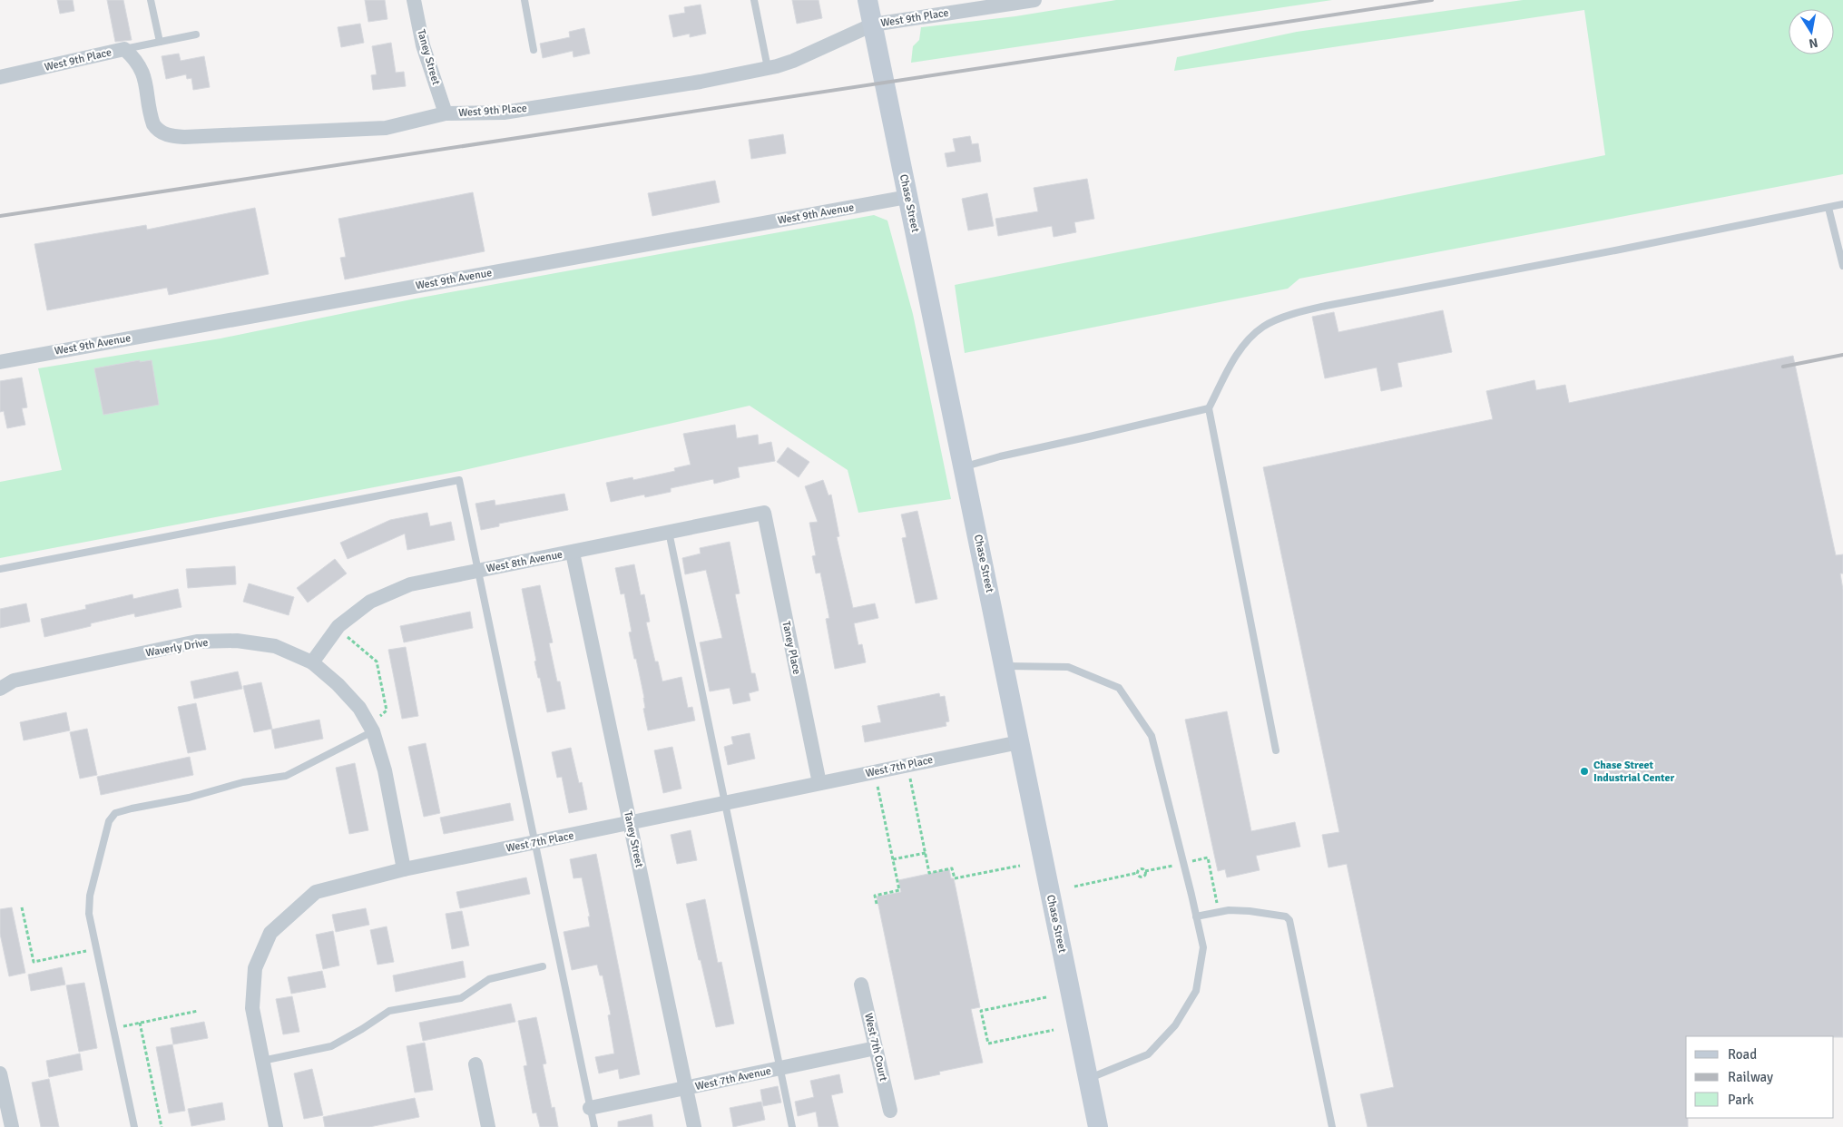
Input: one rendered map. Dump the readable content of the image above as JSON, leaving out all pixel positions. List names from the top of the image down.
{
  "streets": {
    "street": [
      "West 9th Place",
      "Taney Street",
      "Chase Street",
      "West 9th Avenue",
      "West 8th Avenue",
      "Waverly Drive",
      "Taney Place",
      "West 7th Place",
      "West 7th Court",
      "West 7th Avenue"
    ]
  },
  "crossings": [
    ["West 9th Place", "Taney Street"],
    ["West 9th Place", "Chase Street"],
    ["Taney Street", "West 8th Avenue"],
    ["Taney Street", "West 7th Place"],
    ["Taney Street", "West 7th Avenue"],
    ["Chase Street", "West 9th Avenue"],
    ["Chase Street", "West 7th Place"],
    ["West 8th Avenue", "Waverly Drive"],
    ["West 8th Avenue", "Taney Place"],
    ["Waverly Drive", "West 7th Place"],
    ["Taney Place", "West 7th Place"],
    ["West 7th Court", "West 7th Avenue"]
  ],
  "places": ["Chase Street Industrial Center"],
  "legend": ["Road", "Railway", "Park"],
  "north": "bottom"
}
